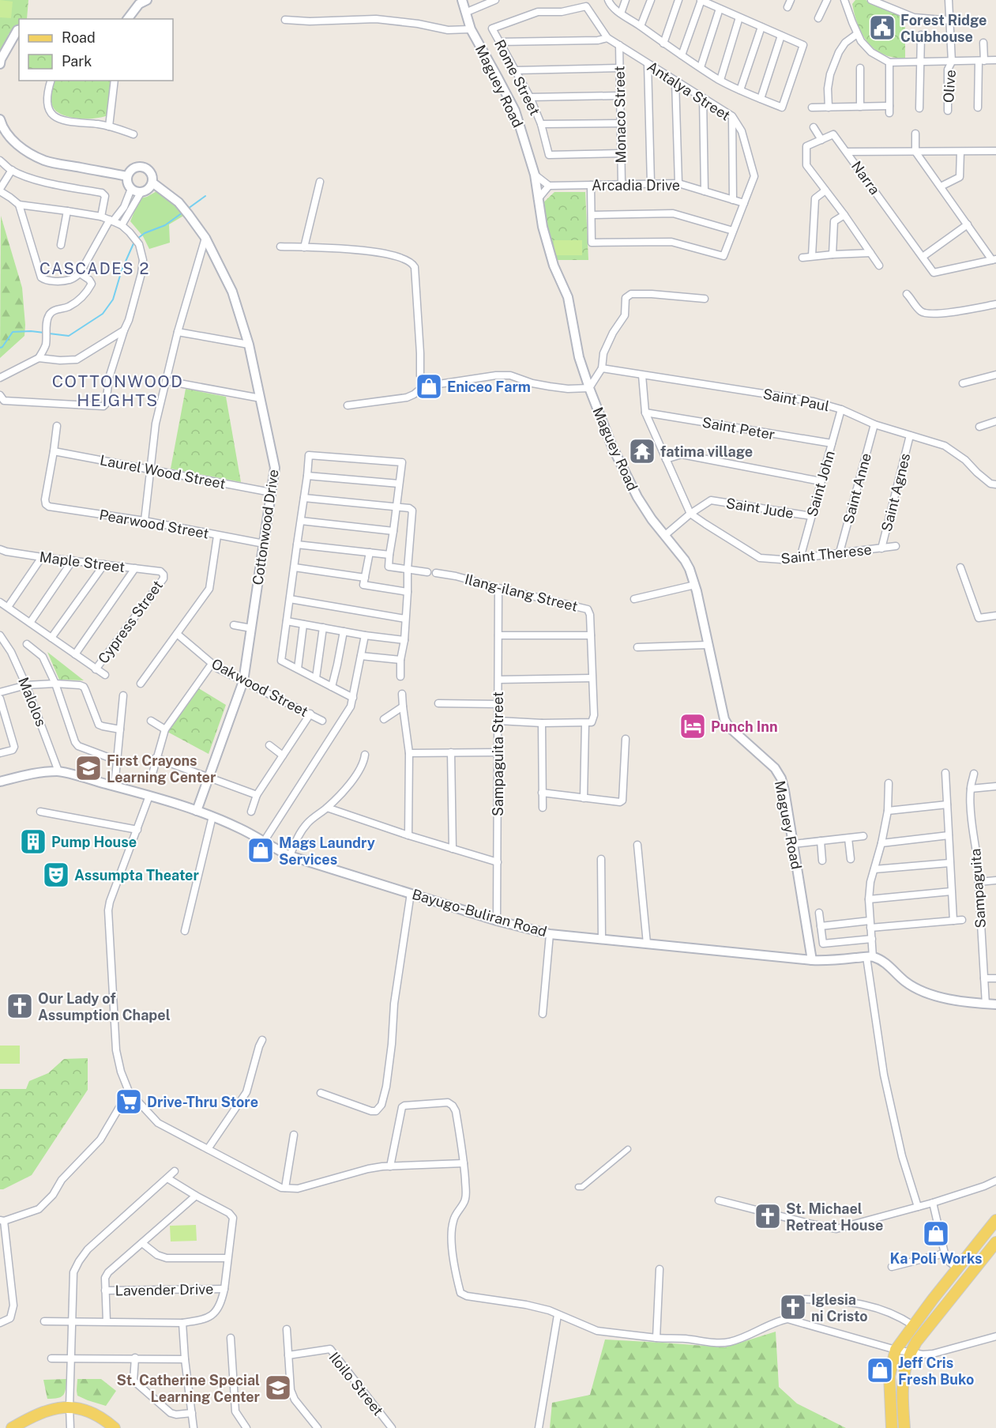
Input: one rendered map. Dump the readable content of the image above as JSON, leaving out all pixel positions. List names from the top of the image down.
{
  "streets": {
    "street": [
      "Rome Street",
      "Maguey Road",
      "Olive",
      "Antalya Street",
      "Monaco Street",
      "Narra",
      "Arcadia Drive",
      "Saint Paul",
      "Saint Peter",
      "Laurel Wood Street",
      "Saint John",
      "Saint Anne",
      "Saint Agnes",
      "Saint Jude",
      "Pearwood Street",
      "Cottonwood Drive",
      "Saint Therese",
      "Maple Street",
      "Ilang-ilang Street",
      "Cypress Street",
      "Oakwood Street",
      "Malolos",
      "Sampaguita Street",
      "Sampaguita",
      "Bayugo-Buliran Road",
      "Lavender Drive",
      "Iloilo Street"
    ]
  },
  "crossings": [
    ["Rome Street", "Antalya Street"],
    ["Rome Street", "Monaco Street"],
    ["Maguey Road", "Saint Jude"],
    ["Maguey Road", "Bayugo-Buliran Road"],
    ["Antalya Street", "Monaco Street"],
    ["Antalya Street", "Arcadia Drive"],
    ["Monaco Street", "Arcadia Drive"],
    ["Saint Paul", "Saint John"],
    ["Saint Paul", "Saint Anne"],
    ["Saint Paul", "Saint Agnes"],
    ["Saint Peter", "Saint John"],
    ["Laurel Wood Street", "Pearwood Street"],
    ["Laurel Wood Street", "Cottonwood Drive"],
    ["Saint John", "Saint Jude"],
    ["Saint John", "Saint Therese"],
    ["Saint Anne", "Saint Therese"],
    ["Saint Agnes", "Saint Therese"],
    ["Saint Jude", "Saint Therese"],
    ["Pearwood Street", "Cottonwood Drive"],
    ["Cottonwood Drive", "Oakwood Street"],
    ["Cottonwood Drive", "Bayugo-Buliran Road"],
    ["Maple Street", "Cypress Street"],
    ["Ilang-ilang Street", "Sampaguita Street"],
    ["Malolos", "Bayugo-Buliran Road"],
    ["Sampaguita Street", "Bayugo-Buliran Road"]
  ],
  "districts": ["CASCADES 2", "COTTONWOOD HEIGHTS"],
  "places": {
    "public building": ["Forest Ridge Clubhouse"],
    "shop": [
      "Eniceo Farm",
      "Mags Laundry Services",
      "Ka Poli Works",
      "Jeff Cris Fresh Buko"
    ],
    "temple": ["fatima village"],
    "hotel": ["Punch Inn"],
    "school or university": ["First Crayons Learning Center", "St. Catherine Special Learning Center"],
    "building": ["Pump House"],
    "theatre": ["Assumpta Theater"],
    "church": ["Our Lady of Assumption Chapel", "St. Michael Retreat House", "Iglesia ni Cristo"],
    "supermarket": ["Drive-Thru Store"]
  },
  "legend": ["Road", "Park"]
}
